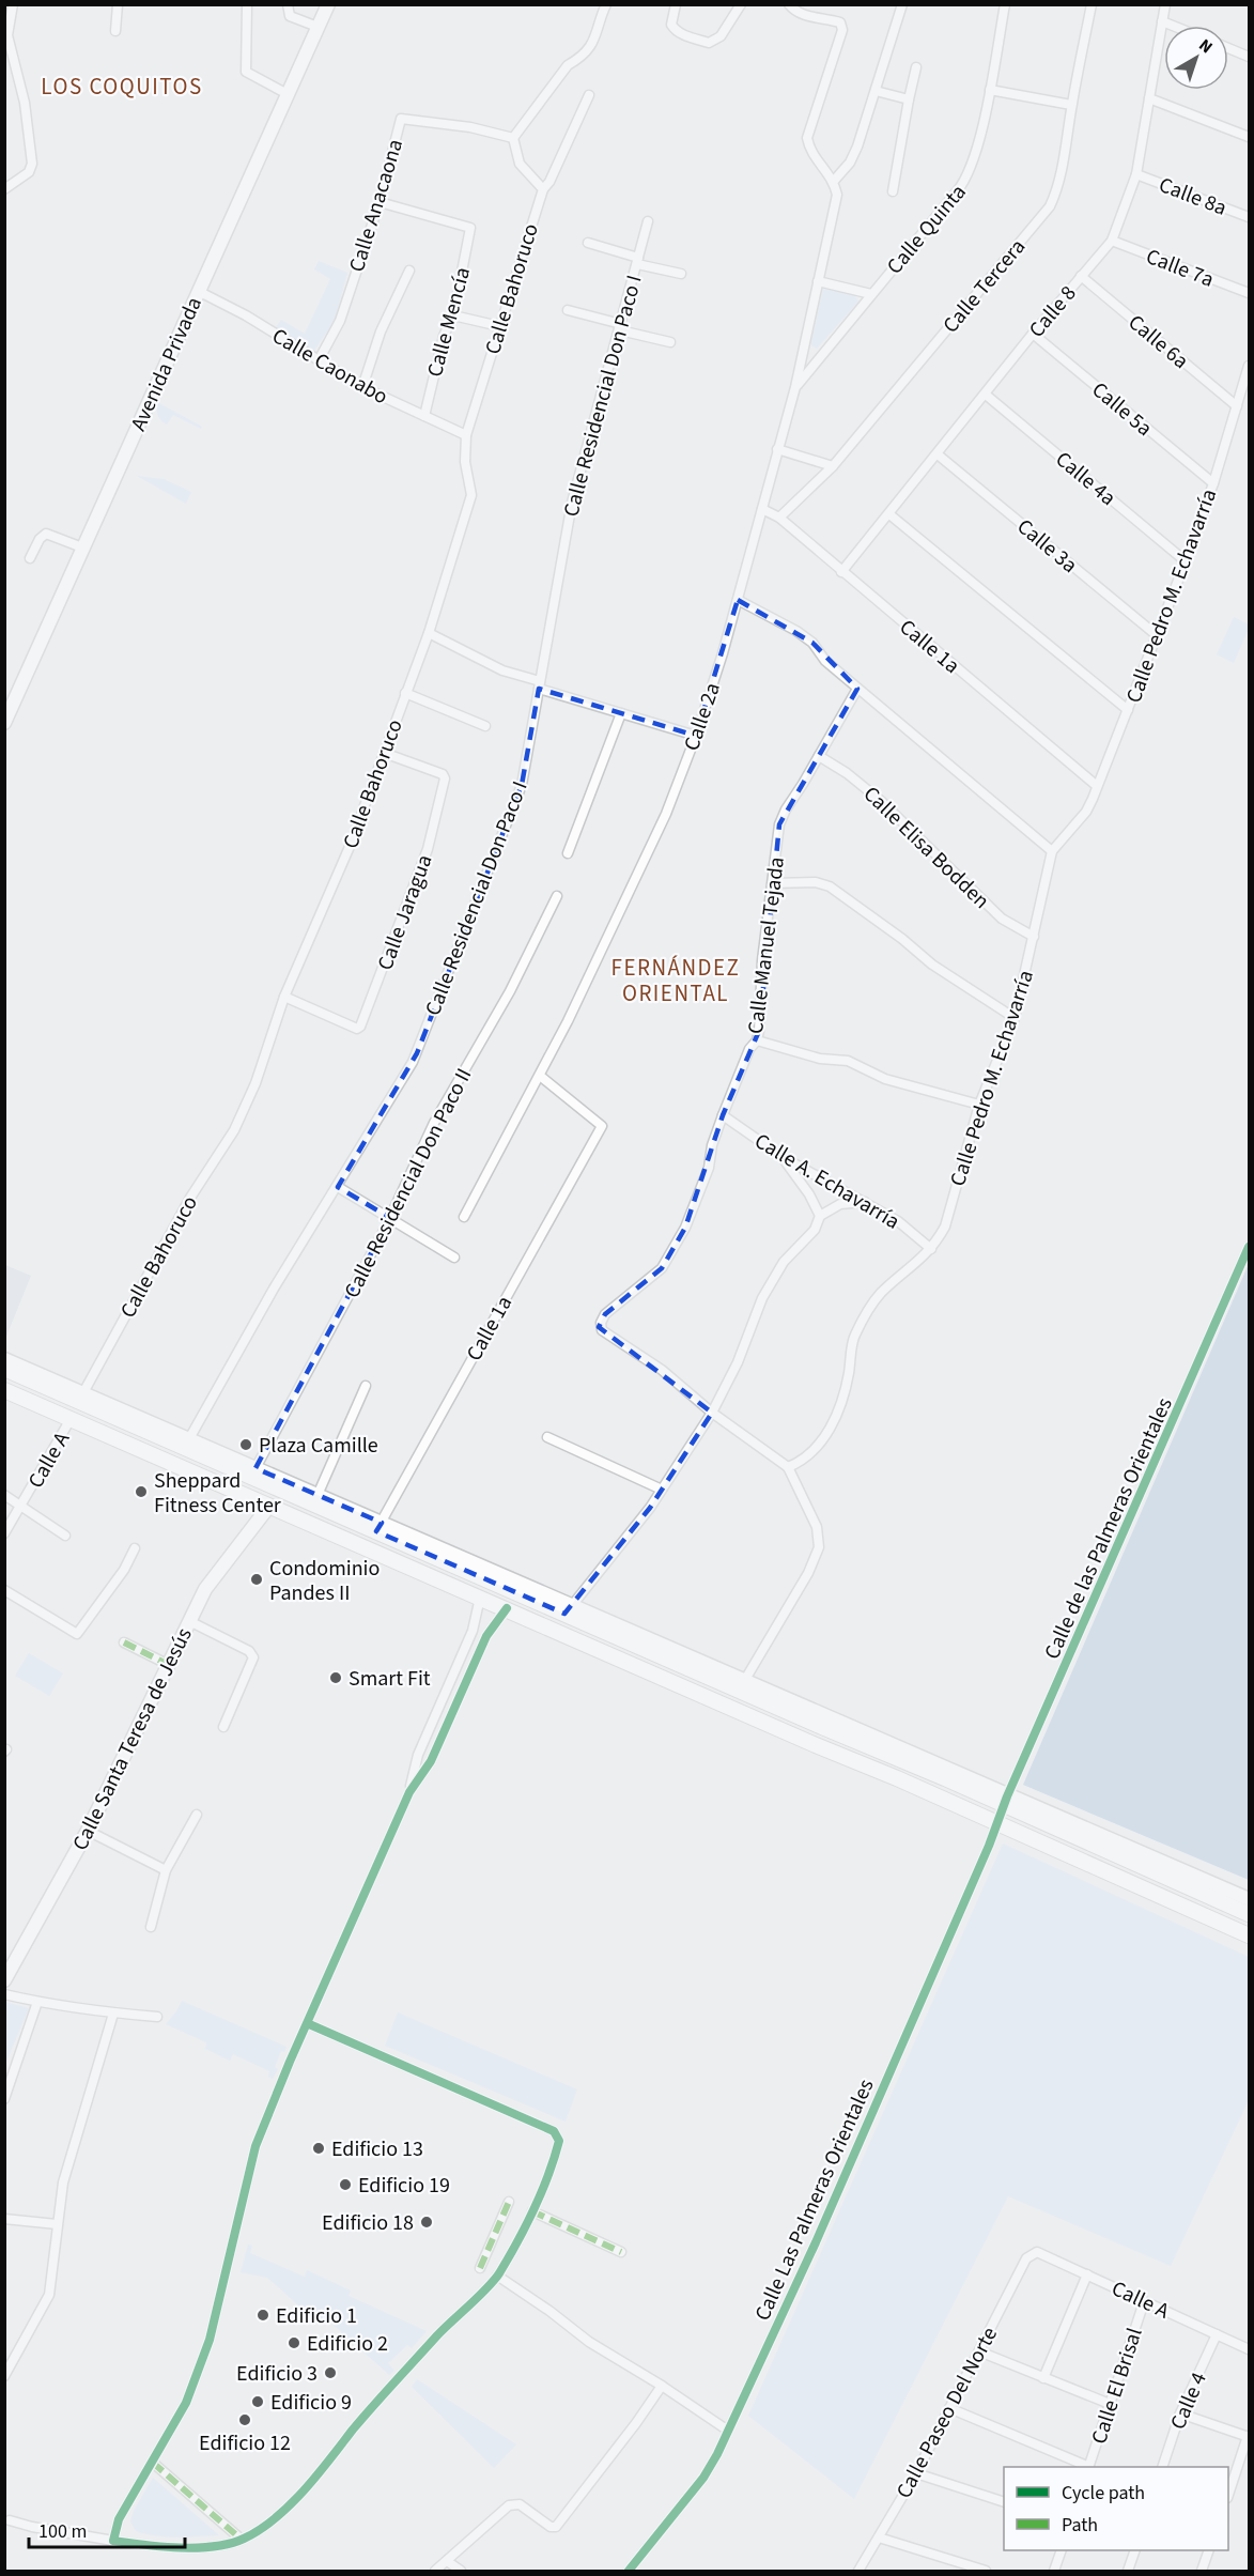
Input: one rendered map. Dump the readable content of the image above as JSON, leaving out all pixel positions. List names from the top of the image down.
{
  "streets": {
    "street": [
      "Calle 8a",
      "Calle Anacaona",
      "Calle Quinta",
      "Calle 7a",
      "Calle Tercera",
      "Calle Bahoruco",
      "Calle 8",
      "Calle Mencía",
      "Calle 6a",
      "Avenida Privada",
      "Calle Caonabo",
      "Calle Residencial Don Paco I",
      "Calle 5a",
      "Calle 4a",
      "Calle 3a",
      "Calle Pedro M. Echavarría",
      "Calle 1a",
      "Calle 2a",
      "Calle Elisa Bodden",
      "Calle Jaragua",
      "Calle Manuel Tejada",
      "Calle A. Echavarría",
      "Calle Residencial Don Paco II",
      "Calle A",
      "Calle de las Palmeras Orientales",
      "Calle Santa Teresa de Jesús",
      "Calle Las Palmeras Orientales",
      "Calle El Brisal",
      "Calle 4",
      "Calle Paseo Del Norte"
    ]
  },
  "crossings": [
    ["Calle 8a", "Calle 8"],
    ["Calle Anacaona", "Calle Mencía"],
    ["Calle Anacaona", "Calle Caonabo"],
    ["Calle Quinta", "Calle 2a"],
    ["Calle 7a", "Calle 8"],
    ["Calle Tercera", "Calle 1a"],
    ["Calle Bahoruco", "Calle Caonabo"],
    ["Calle Bahoruco", "Calle Jaragua"],
    ["Calle 8", "Calle 6a"],
    ["Calle 8", "Calle 5a"],
    ["Calle 8", "Calle 4a"],
    ["Calle 8", "Calle 3a"],
    ["Calle 8", "Calle 1a"],
    ["Calle Mencía", "Calle Caonabo"],
    ["Calle 6a", "Calle Pedro M. Echavarría"],
    ["Avenida Privada", "Calle Caonabo"],
    ["Calle 5a", "Calle Pedro M. Echavarría"],
    ["Calle 4a", "Calle Pedro M. Echavarría"],
    ["Calle 3a", "Calle Pedro M. Echavarría"],
    ["Calle Pedro M. Echavarría", "Calle 1a"],
    ["Calle Pedro M. Echavarría", "Calle Elisa Bodden"],
    ["Calle Pedro M. Echavarría", "Calle A. Echavarría"],
    ["Calle 1a", "Calle 2a"],
    ["Calle Elisa Bodden", "Calle Manuel Tejada"],
    ["Calle Manuel Tejada", "Calle A. Echavarría"],
    ["Calle A", "Calle El Brisal"],
    ["Calle A", "Calle 4"],
    ["Calle A", "Calle Paseo Del Norte"],
    ["Calle de las Palmeras Orientales", "Calle Las Palmeras Orientales"]
  ],
  "districts": ["LOS COQUITOS", "FERNÁNDEZ ORIENTAL"],
  "places": [
    "Plaza Camille",
    "Sheppard Fitness Center",
    "Condominio Pandes II",
    "Smart Fit",
    "Edificio 13",
    "Edificio 19",
    "Edificio 18",
    "Edificio 1",
    "Edificio 2",
    "Edificio 3",
    "Edificio 9",
    "Edificio 12"
  ],
  "legend": ["Cycle path", "Path"],
  "scale_bar": "100 m",
  "north": "top right"
}
